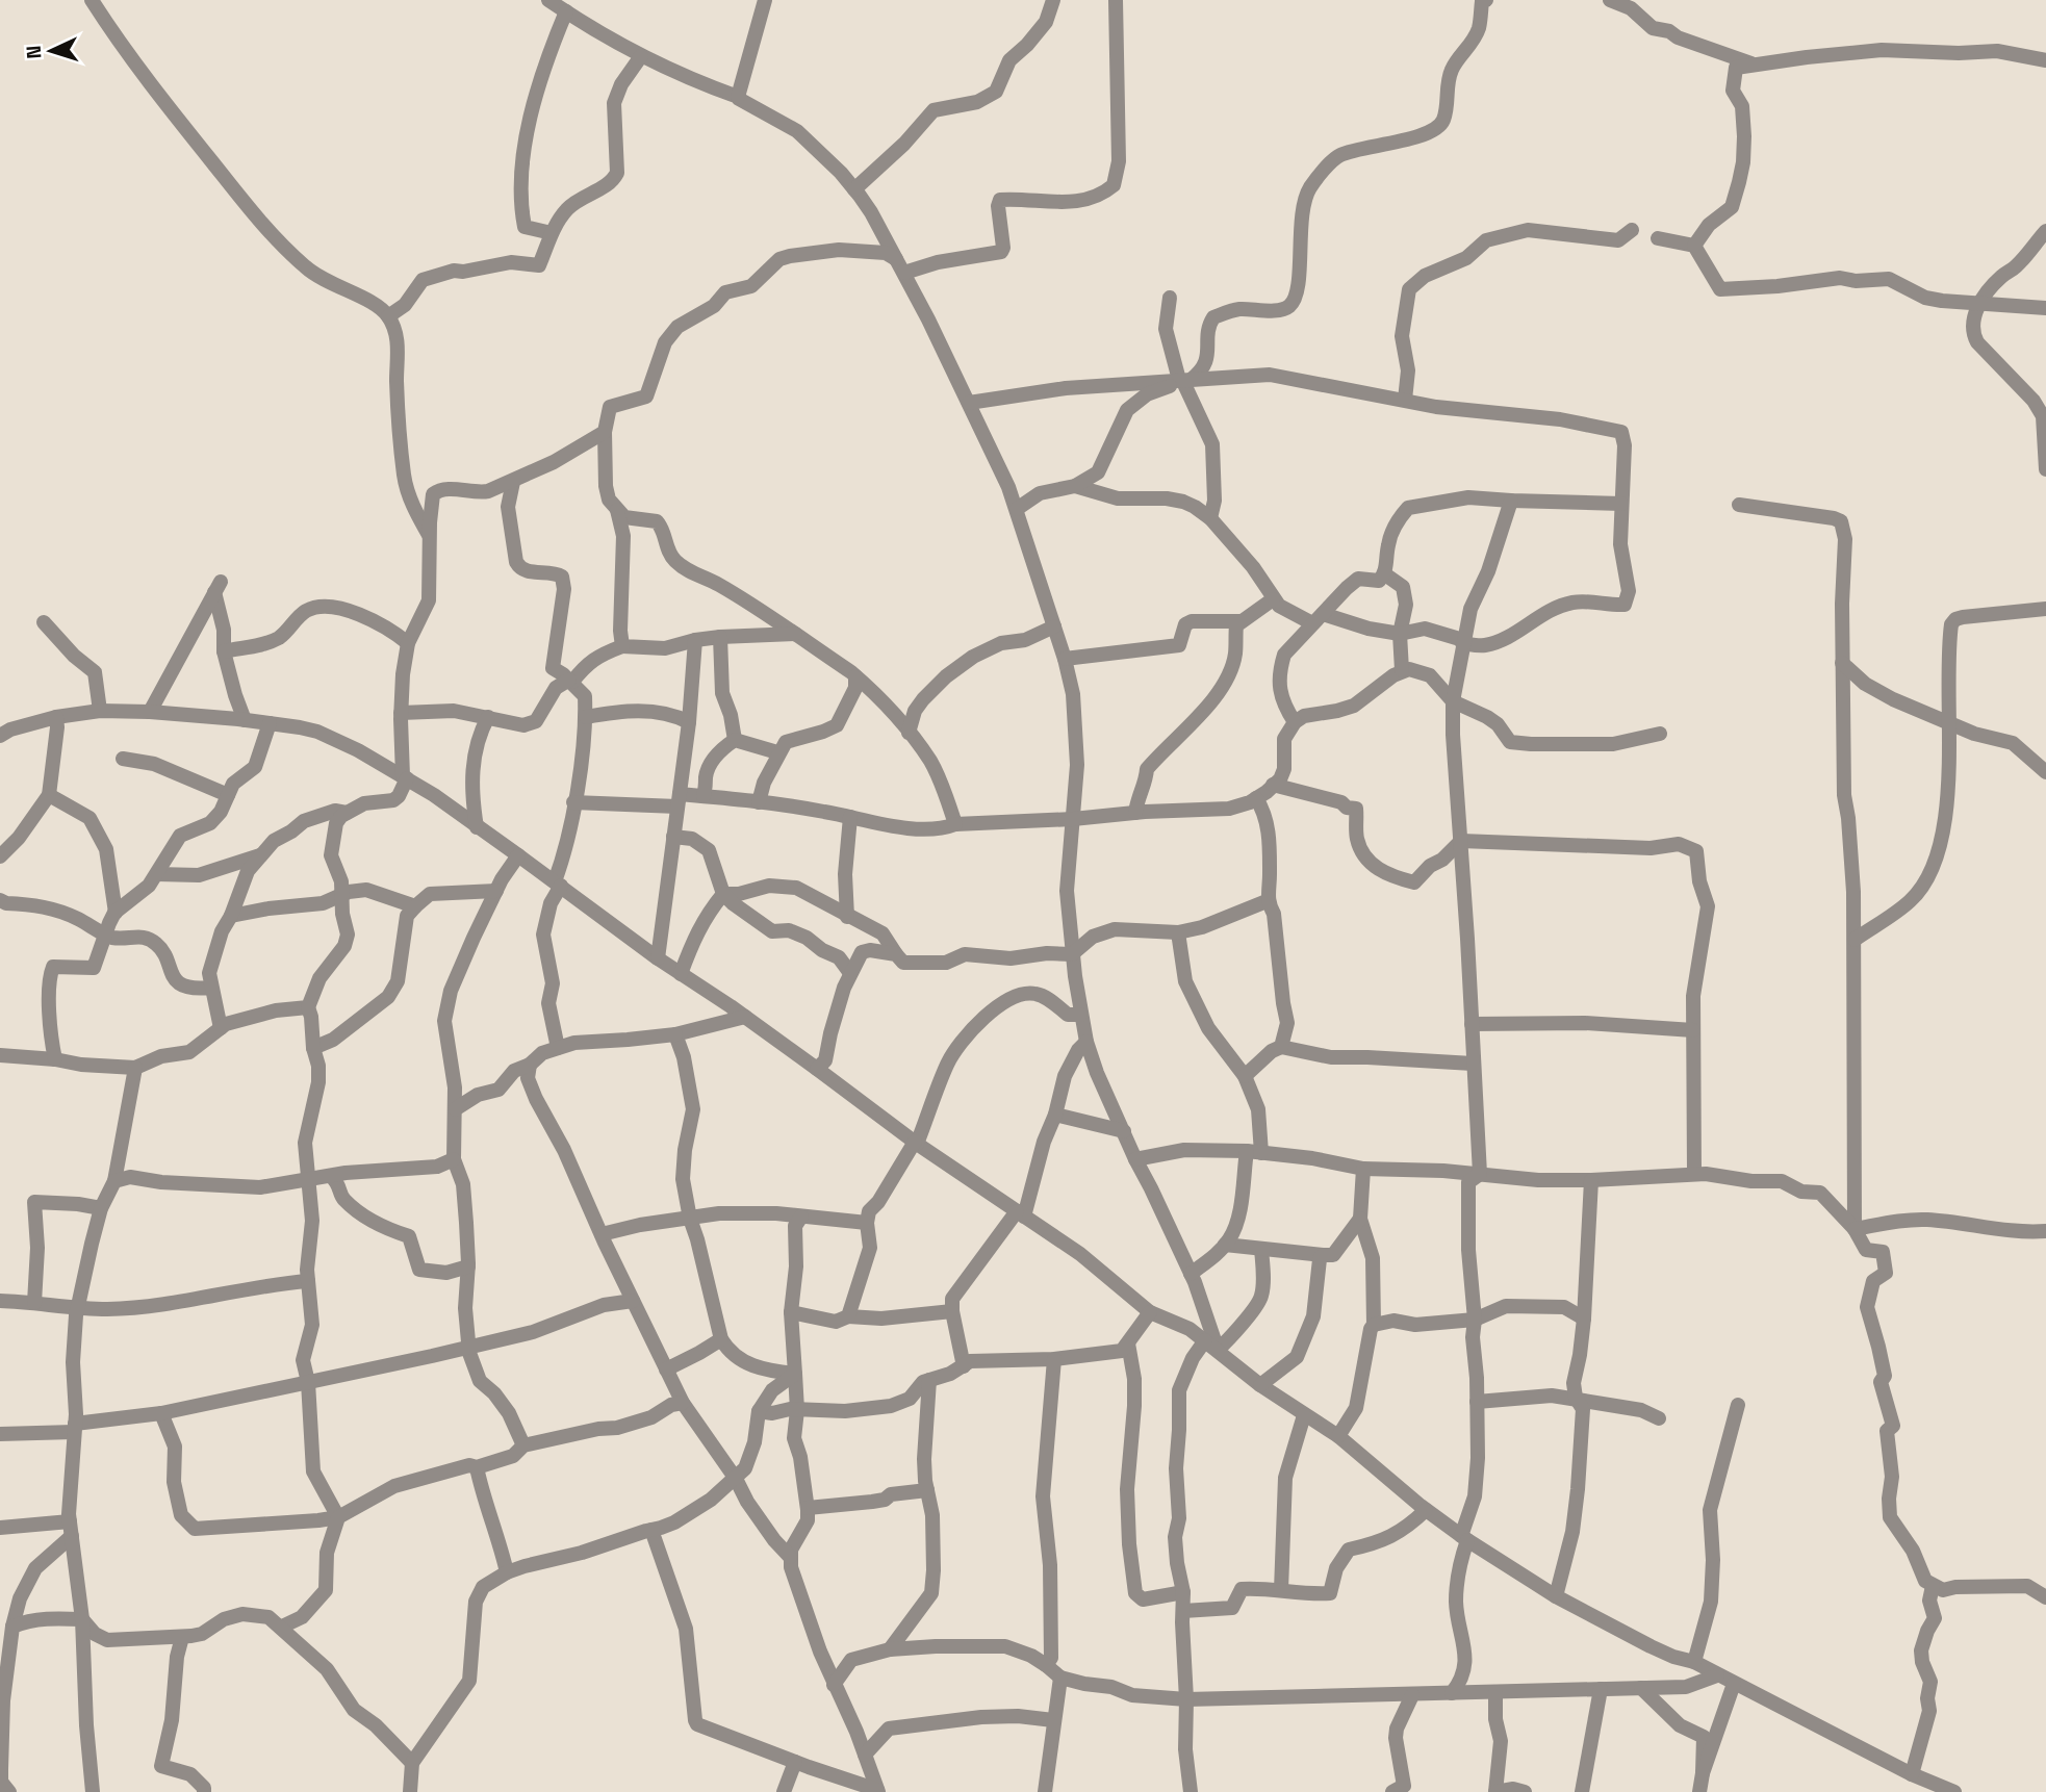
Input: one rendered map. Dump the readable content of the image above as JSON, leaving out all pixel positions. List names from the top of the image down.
{
  "north": "left"
}
